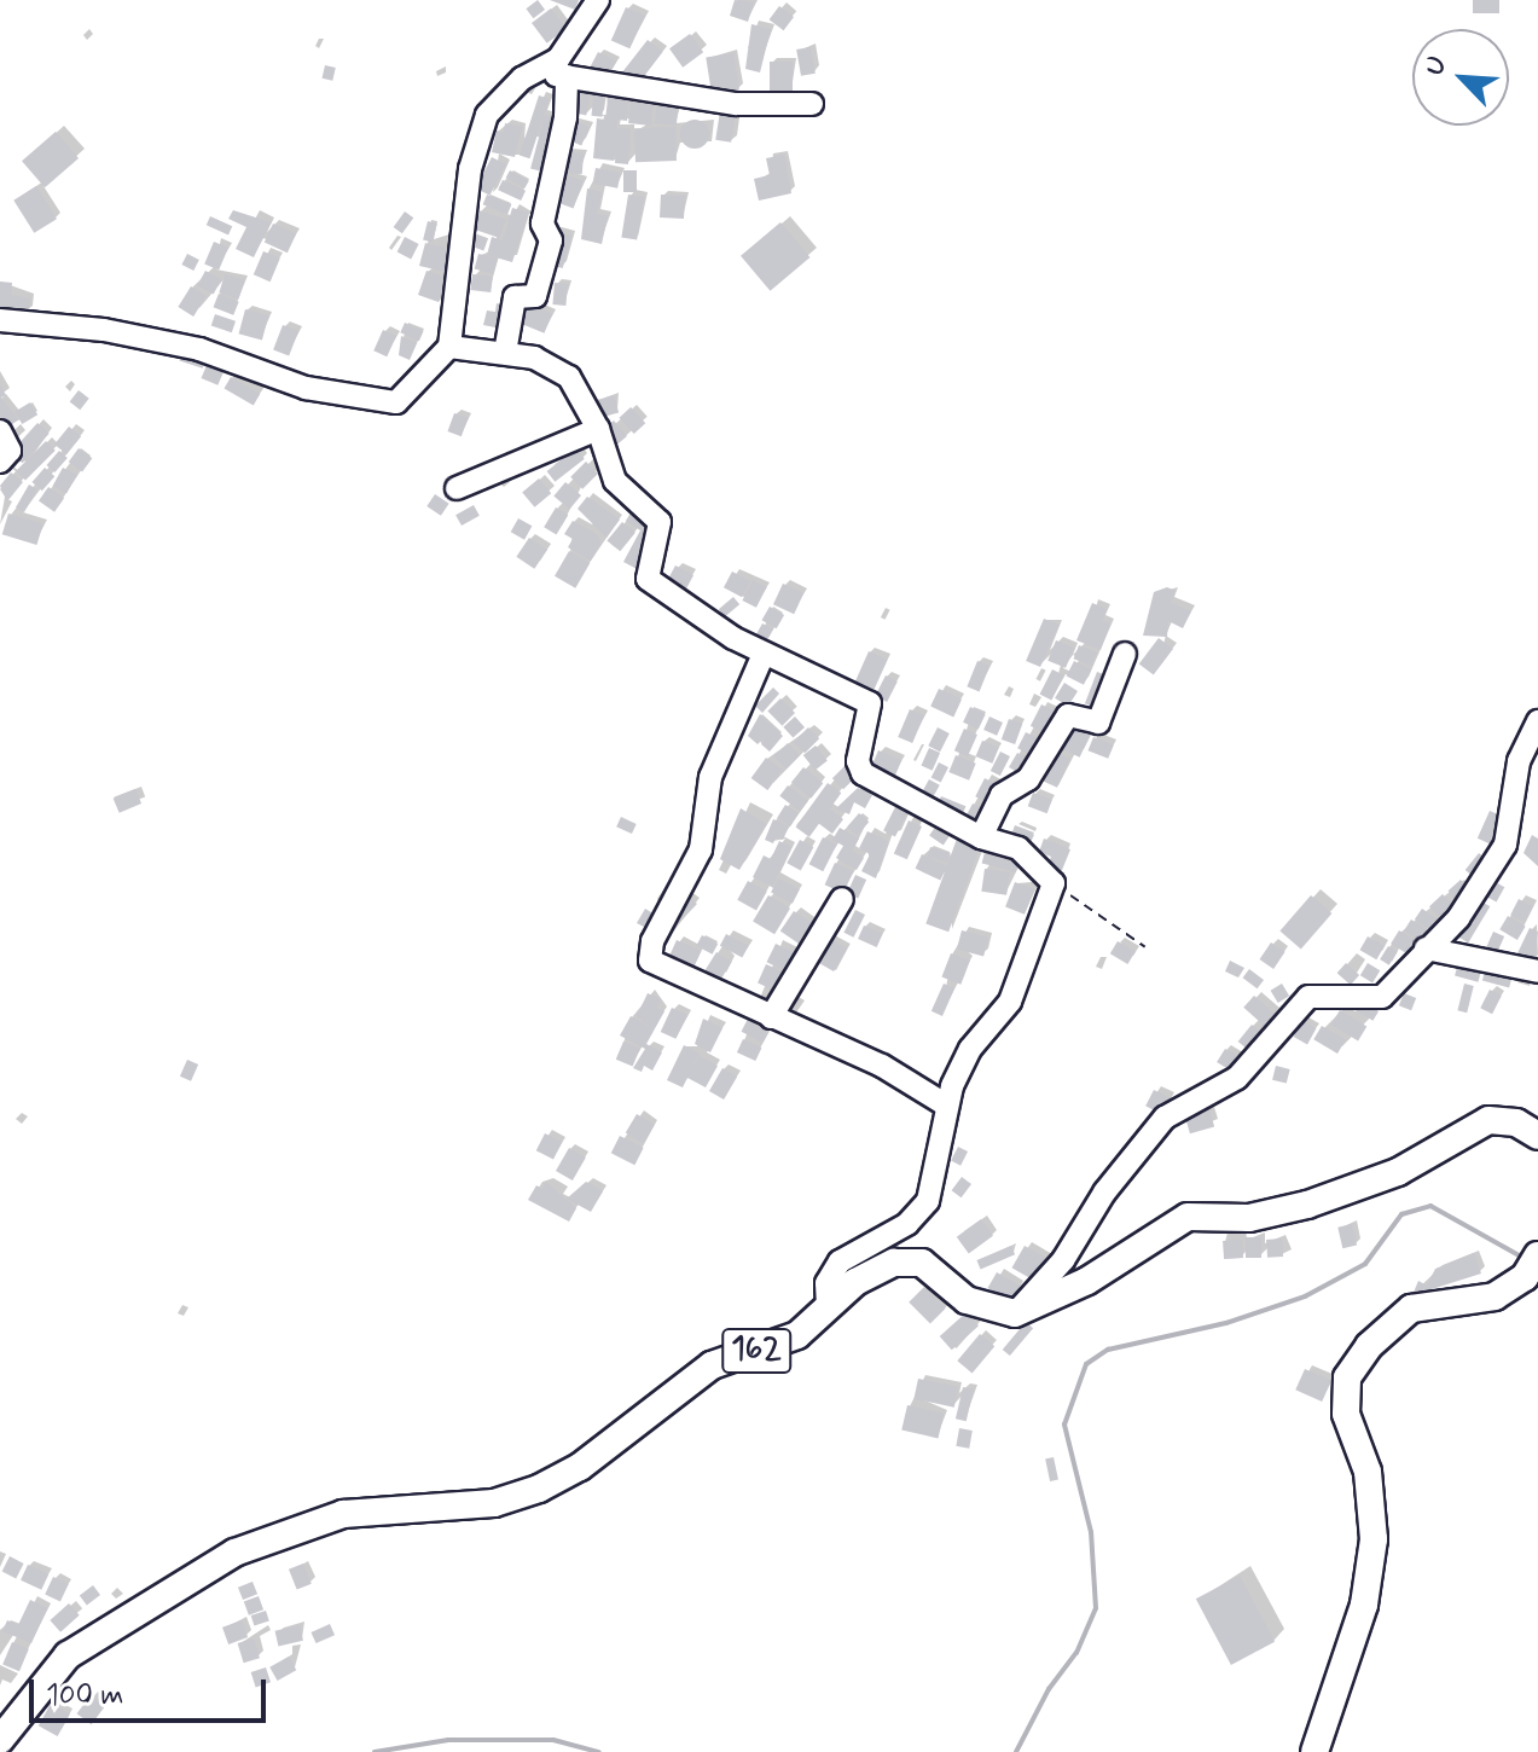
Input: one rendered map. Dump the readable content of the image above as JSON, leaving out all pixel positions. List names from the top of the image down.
{
  "streets": {
    "main road": ["162"]
  },
  "scale_bar": "100 m",
  "north": "top left"
}
